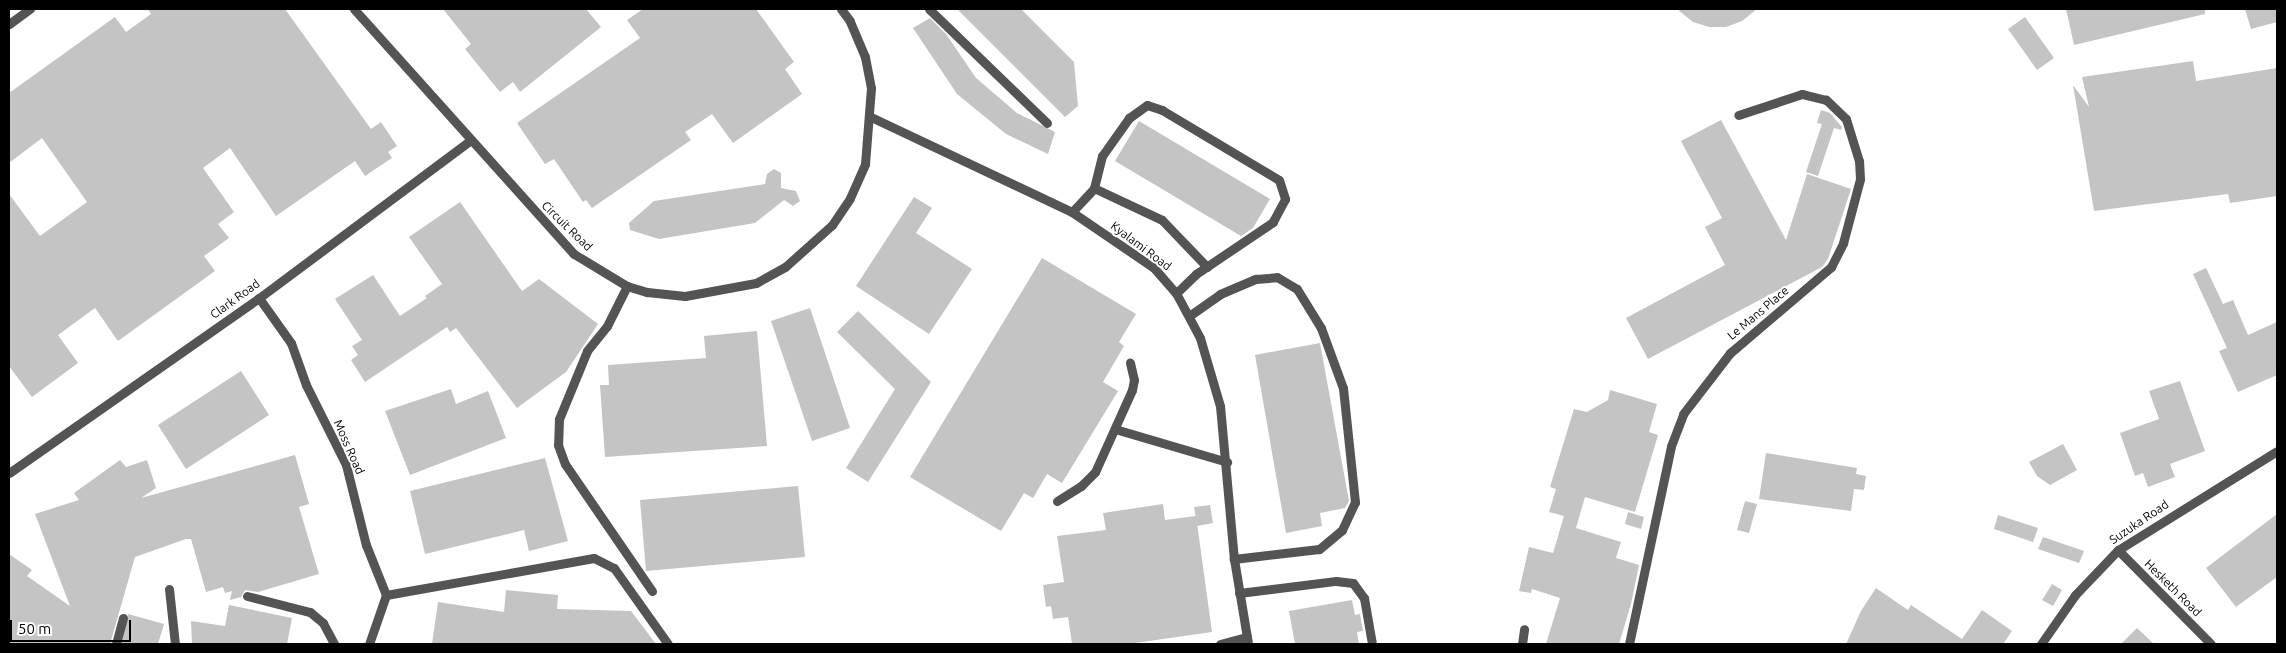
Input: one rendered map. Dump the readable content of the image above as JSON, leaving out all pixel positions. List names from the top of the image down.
{
  "streets": {
    "lane": [
      "Circuit Road",
      "Kyalami Road",
      "Clark Road",
      "Le Mans Place",
      "Moss Road",
      "Suzuka Road",
      "Hesketh Road"
    ]
  },
  "crossings": [
    ["Circuit Road", "Kyalami Road"],
    ["Circuit Road", "Clark Road"],
    ["Clark Road", "Moss Road"],
    ["Suzuka Road", "Hesketh Road"]
  ],
  "scale_bar": "50 m"
}
